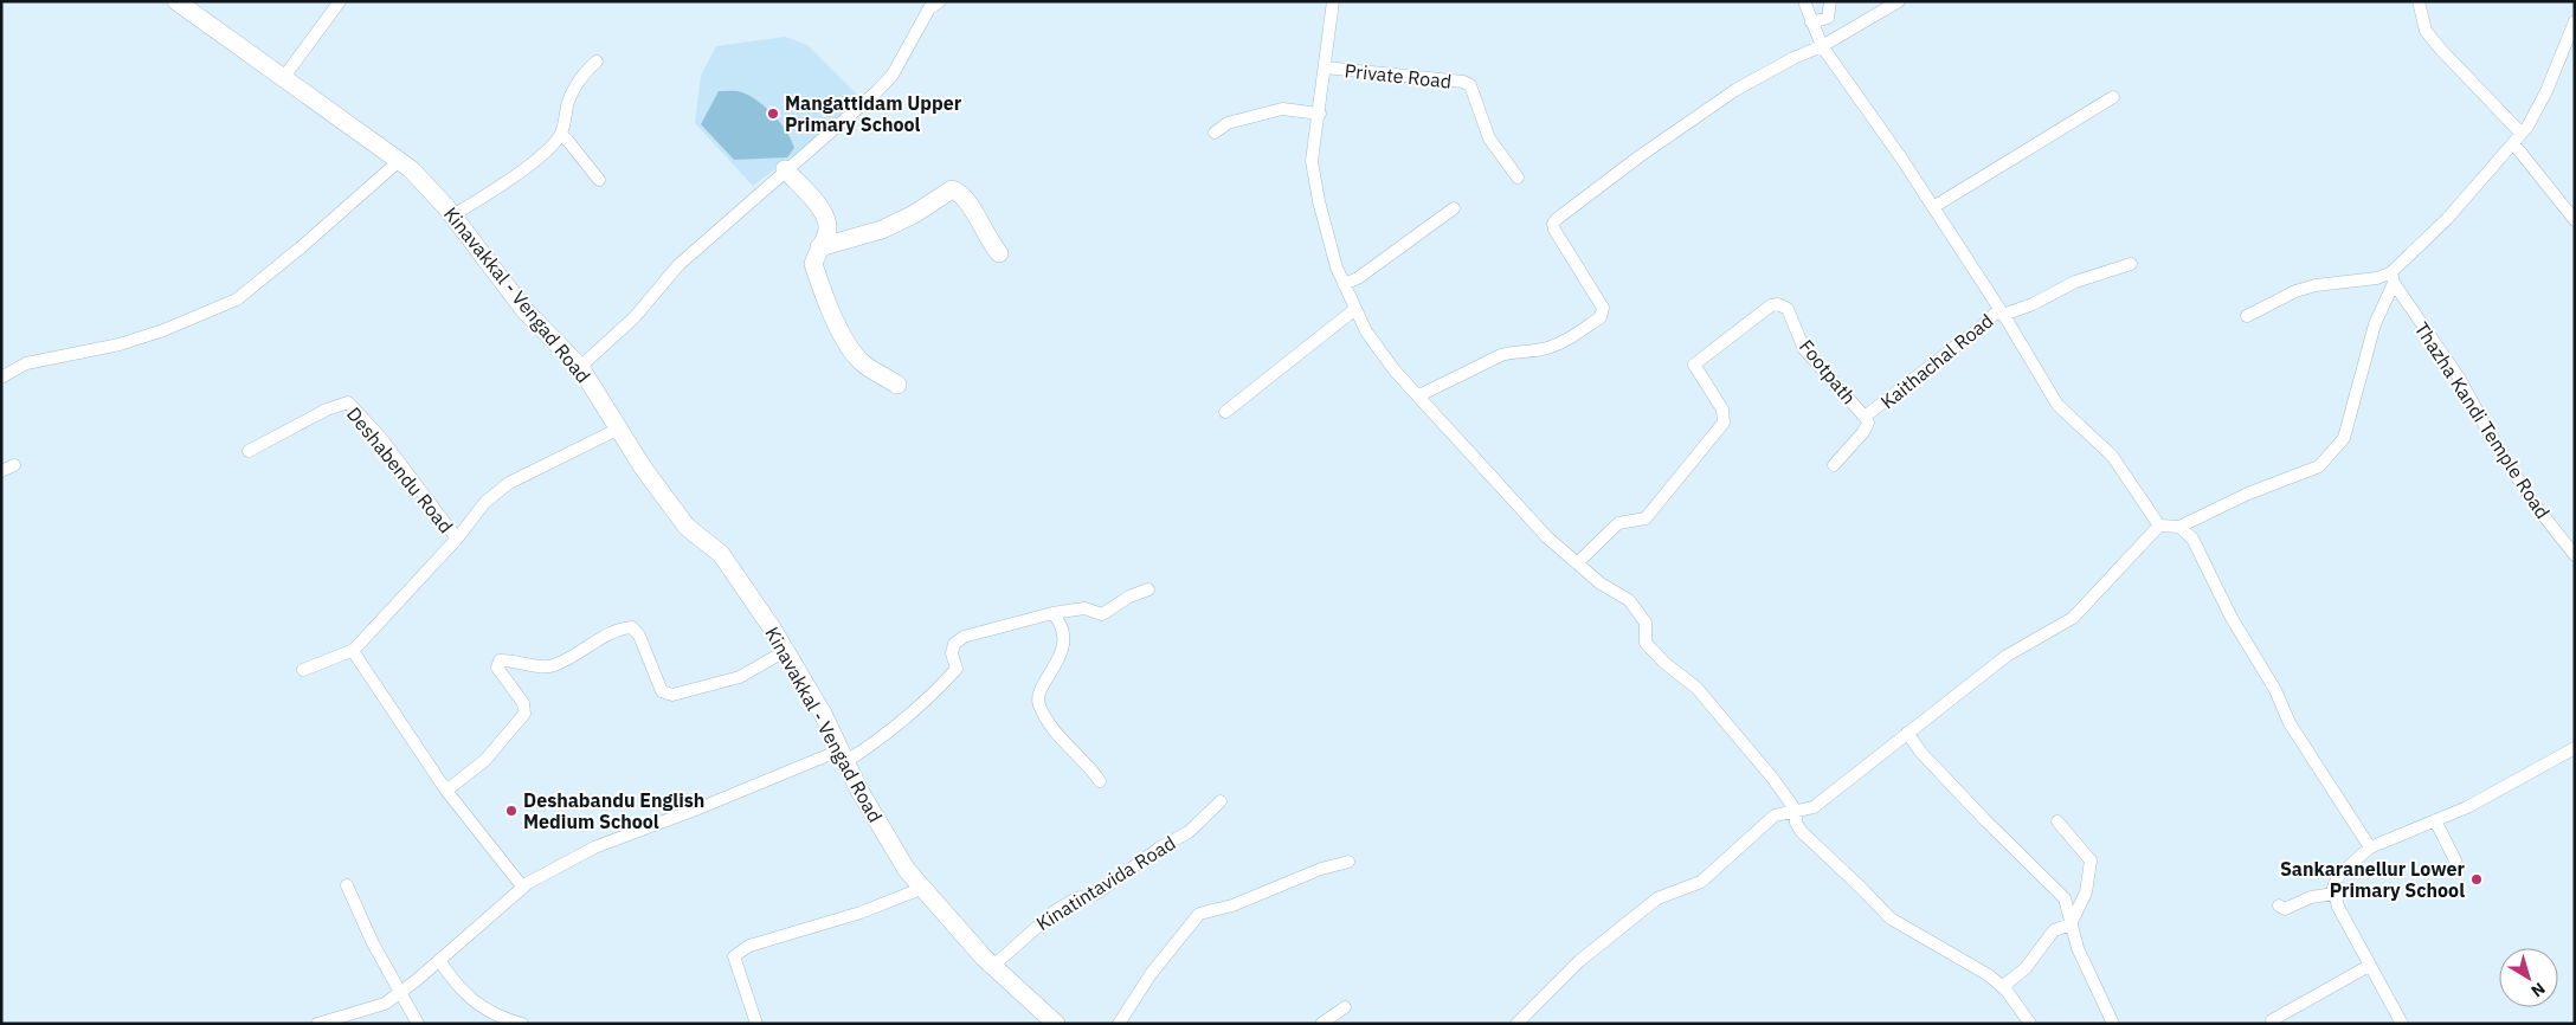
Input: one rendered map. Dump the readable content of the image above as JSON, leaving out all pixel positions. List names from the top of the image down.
{
  "streets": {
    "main road": ["Kinavakkal - Vengad Road"],
    "street": [
      "Private Road",
      "Kaithachal Road",
      "Footpath",
      "Thazha Kandi Temple Road",
      "Deshabendu Road",
      "Kinatintavida Road"
    ]
  },
  "crossings": [
    ["Kinavakkal - Vengad Road", "Deshabendu Road"],
    ["Kinavakkal - Vengad Road", "Kinatintavida Road"],
    ["Kaithachal Road", "Footpath"]
  ],
  "places": ["Mangattidam Upper Primary School", "Deshabandu English Medium School", "Sankaranellur Lower Primary School"],
  "north": "bottom right"
}
